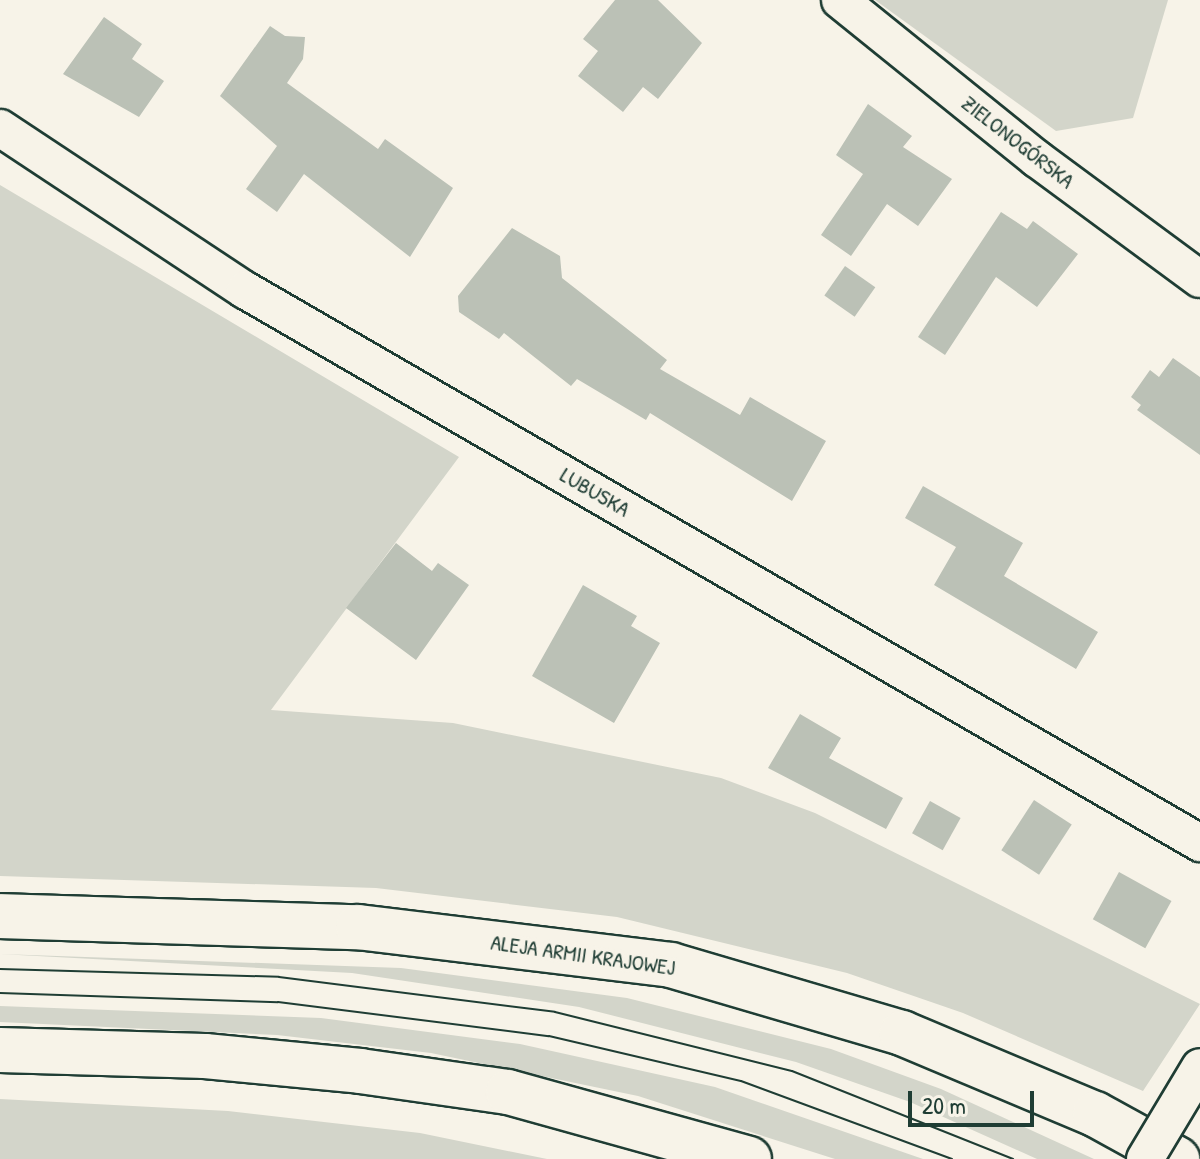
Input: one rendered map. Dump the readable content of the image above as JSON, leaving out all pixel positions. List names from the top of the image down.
{
  "streets": {
    "main road": ["ALEJA ARMII KRAJOWEJ"],
    "street": ["ZIELONOGÓRSKA", "LUBUSKA"]
  },
  "scale_bar": "20 m"
}
